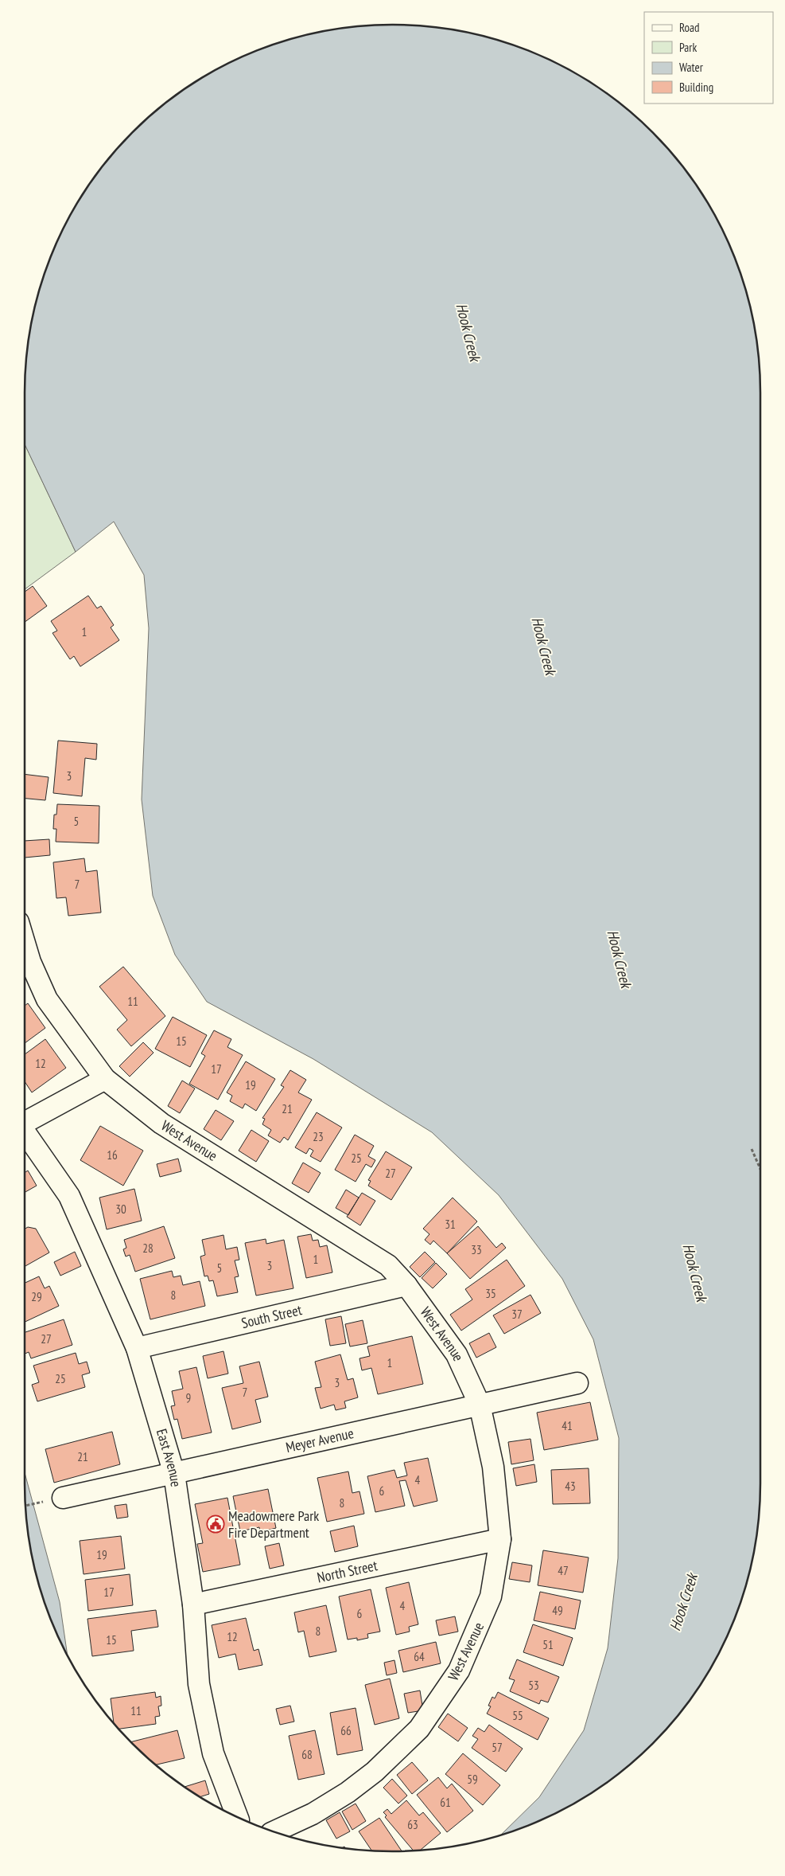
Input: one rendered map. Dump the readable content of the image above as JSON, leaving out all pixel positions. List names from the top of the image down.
{
  "streets": {
    "street": [
      "West Avenue",
      "South Street",
      "Meyer Avenue",
      "East Avenue",
      "North Street"
    ]
  },
  "crossings": [
    ["West Avenue", "South Street"],
    ["West Avenue", "Meyer Avenue"],
    ["West Avenue", "North Street"],
    ["South Street", "East Avenue"],
    ["Meyer Avenue", "East Avenue"],
    ["East Avenue", "North Street"]
  ],
  "water": ["Hook Creek"],
  "places": {
    "public building": ["Meadowmere Park Fire Department"]
  },
  "house_numbers": [
    "1",
    "3",
    "5",
    "7",
    "11",
    "15",
    "12",
    "17",
    "19",
    "21",
    "23",
    "16",
    "25",
    "27",
    "30",
    "31",
    "28",
    "33",
    "1",
    "3",
    "5",
    "35",
    "8",
    "29",
    "37",
    "27",
    "1",
    "25",
    "3",
    "7",
    "9",
    "41",
    "21",
    "4",
    "43",
    "6",
    "8",
    "19",
    "47",
    "17",
    "4",
    "49",
    "6",
    "8",
    "12",
    "15",
    "51",
    "64",
    "53",
    "11",
    "55",
    "66",
    "57",
    "68",
    "59",
    "61",
    "63"
  ],
  "legend": [
    "Road",
    "Park",
    "Water",
    "Building"
  ]
}
